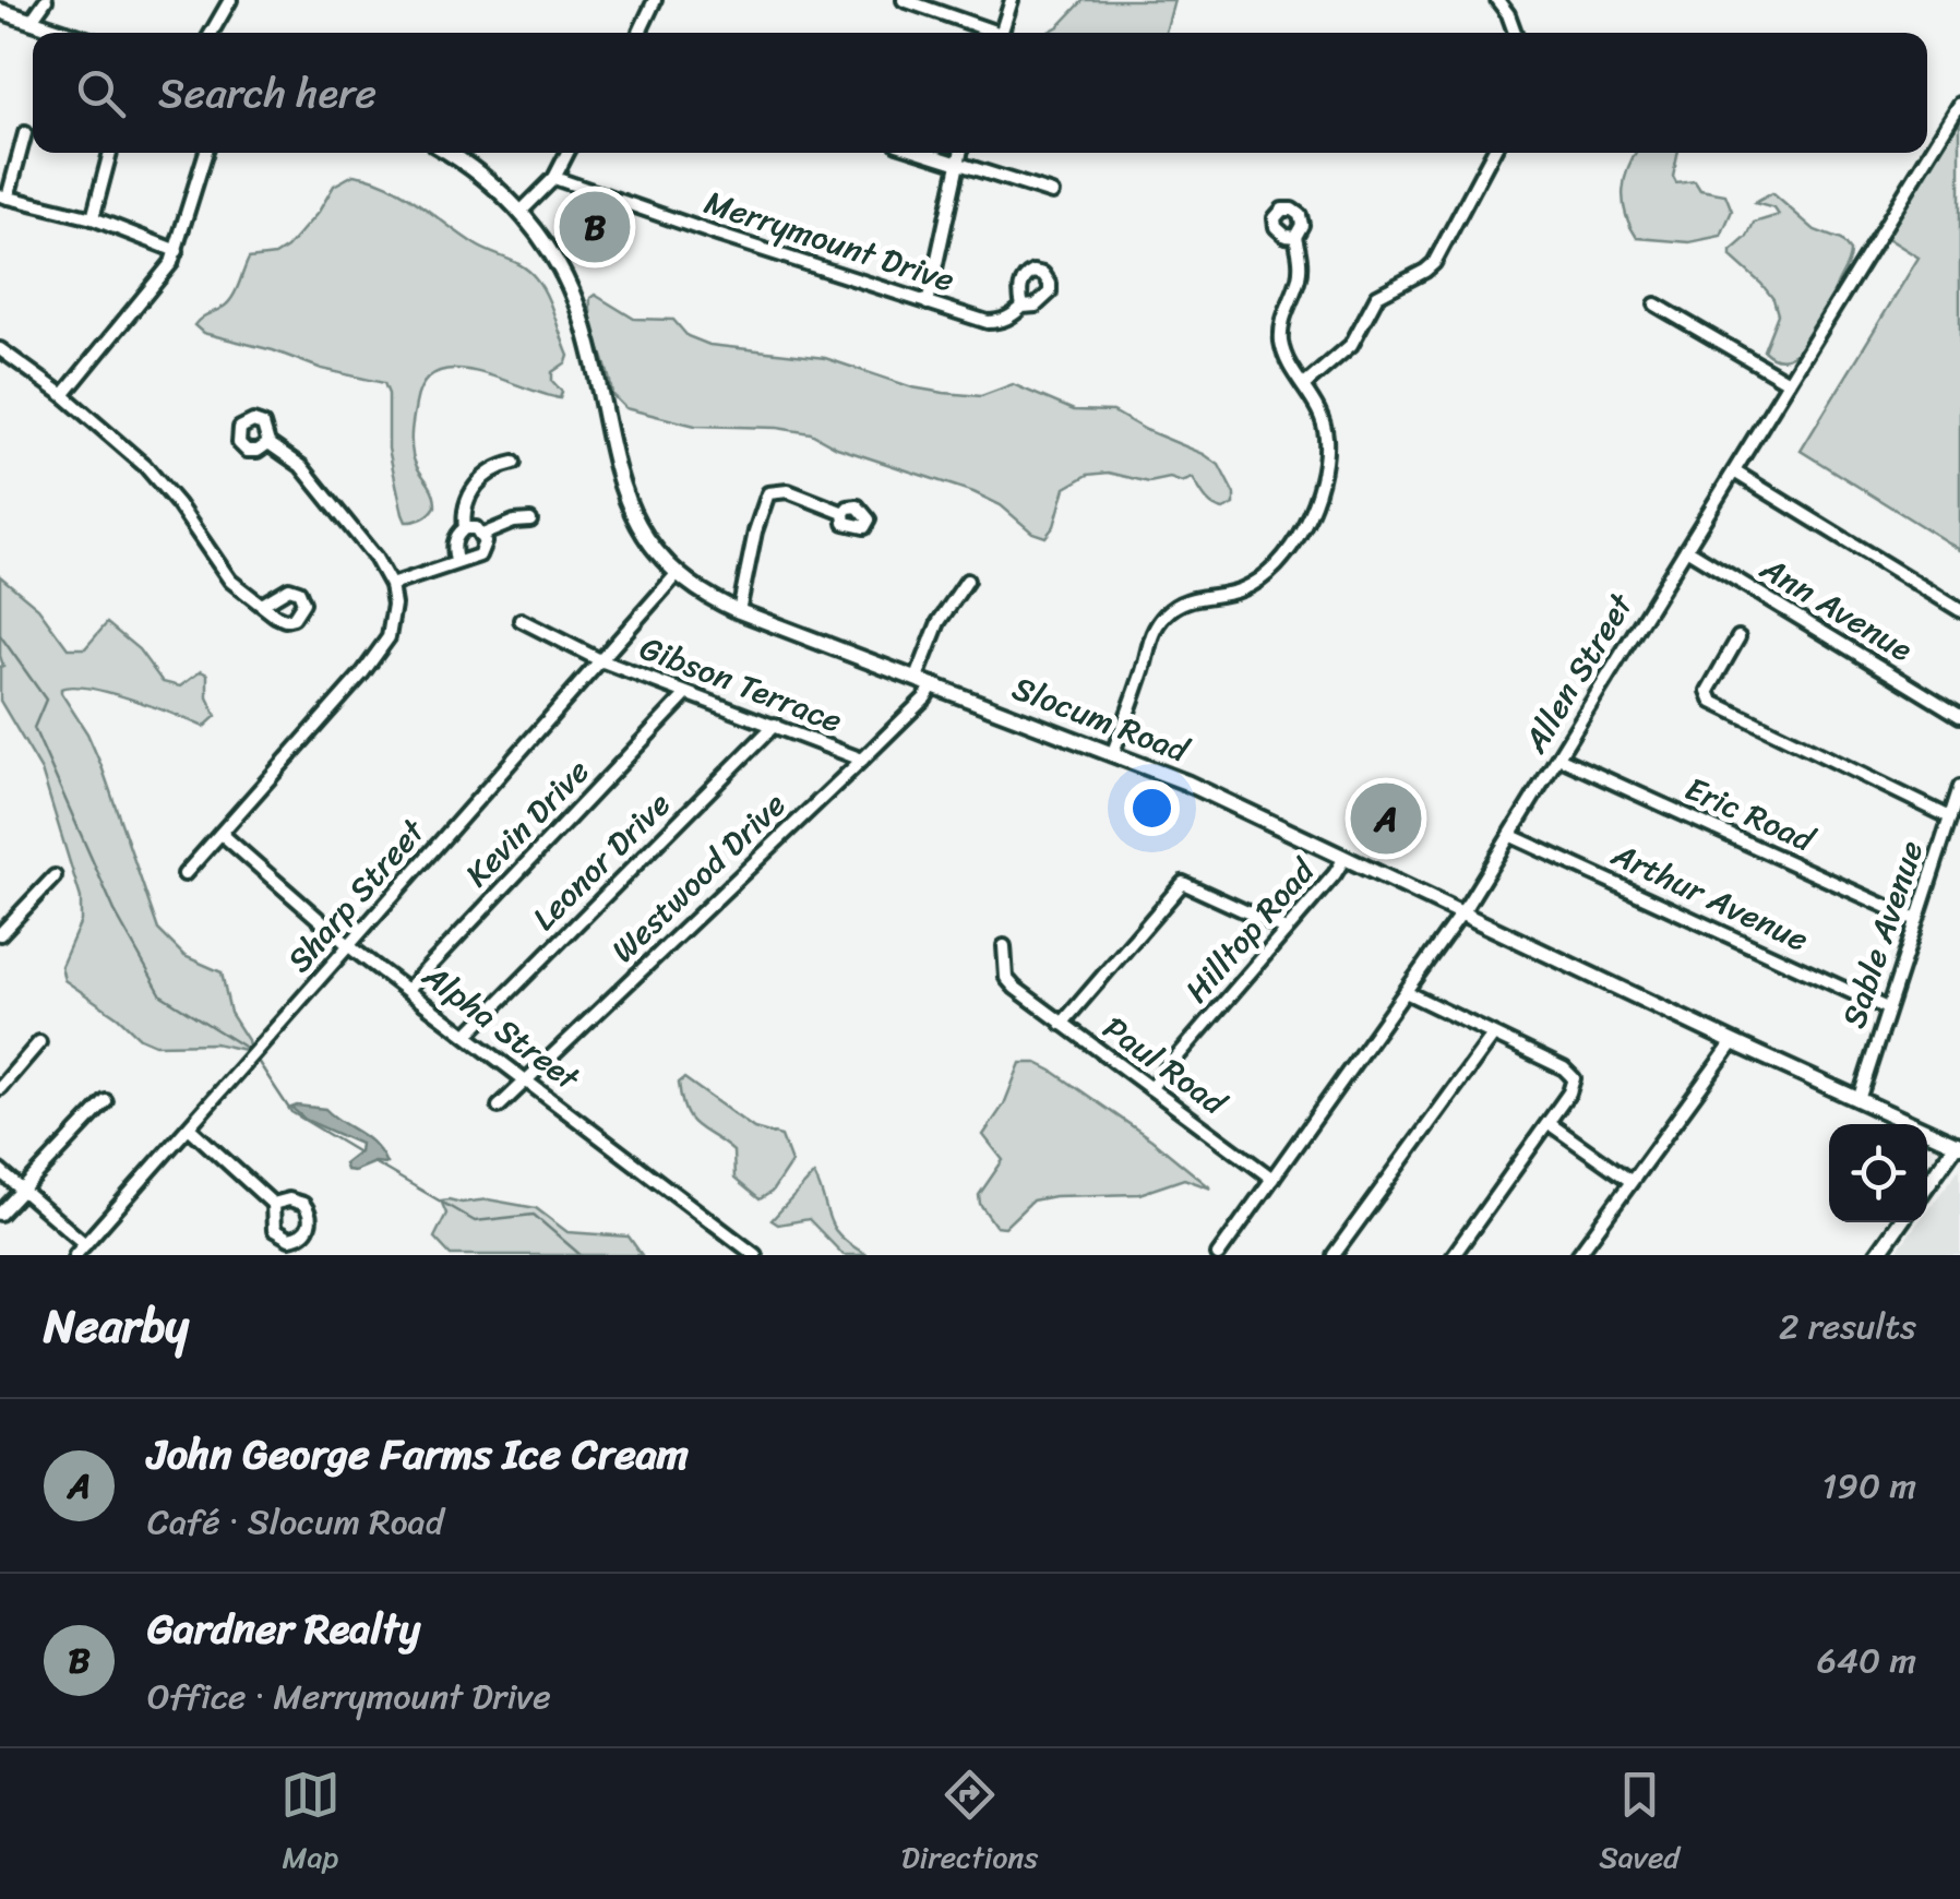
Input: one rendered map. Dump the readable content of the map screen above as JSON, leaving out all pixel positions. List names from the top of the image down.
{
  "streets": {
    "main road": ["Slocum Road"],
    "street": [
      "Merrymount Drive",
      "Ann Avenue",
      "Allen Street",
      "Gibson Terrace",
      "Eric Road",
      "Kevin Drive",
      "Leonor Drive",
      "Westwood Drive",
      "Sharp Street",
      "Arthur Avenue",
      "Hilltop Road",
      "Sable Avenue",
      "Alpha Street",
      "Paul Road"
    ]
  },
  "crossings": [
    ["Ann Avenue", "Allen Street"],
    ["Allen Street", "Slocum Road"],
    ["Allen Street", "Eric Road"],
    ["Allen Street", "Arthur Avenue"],
    ["Allen Street", "Paul Road"],
    ["Gibson Terrace", "Kevin Drive"],
    ["Gibson Terrace", "Leonor Drive"],
    ["Gibson Terrace", "Westwood Drive"],
    ["Gibson Terrace", "Sharp Street"],
    ["Slocum Road", "Westwood Drive"],
    ["Slocum Road", "Sharp Street"],
    ["Slocum Road", "Hilltop Road"],
    ["Slocum Road", "Sable Avenue"],
    ["Eric Road", "Sable Avenue"],
    ["Kevin Drive", "Alpha Street"],
    ["Leonor Drive", "Alpha Street"],
    ["Westwood Drive", "Alpha Street"],
    ["Sharp Street", "Alpha Street"],
    ["Arthur Avenue", "Sable Avenue"],
    ["Hilltop Road", "Paul Road"]
  ],
  "page": {
    "search": "Search here",
    "pins": ["B", "A"],
    "heading": ["Nearby", "2 results"],
    "list": [
      {
        "mark": "A",
        "name": "John George Farms Ice Cream",
        "note": "Café · Slocum Road",
        "value": "190 m"
      },
      {
        "mark": "B",
        "name": "Gardner Realty",
        "note": "Office · Merrymount Drive",
        "value": "640 m"
      }
    ],
    "nav": ["Map", "Directions", "Saved"]
  }
}
